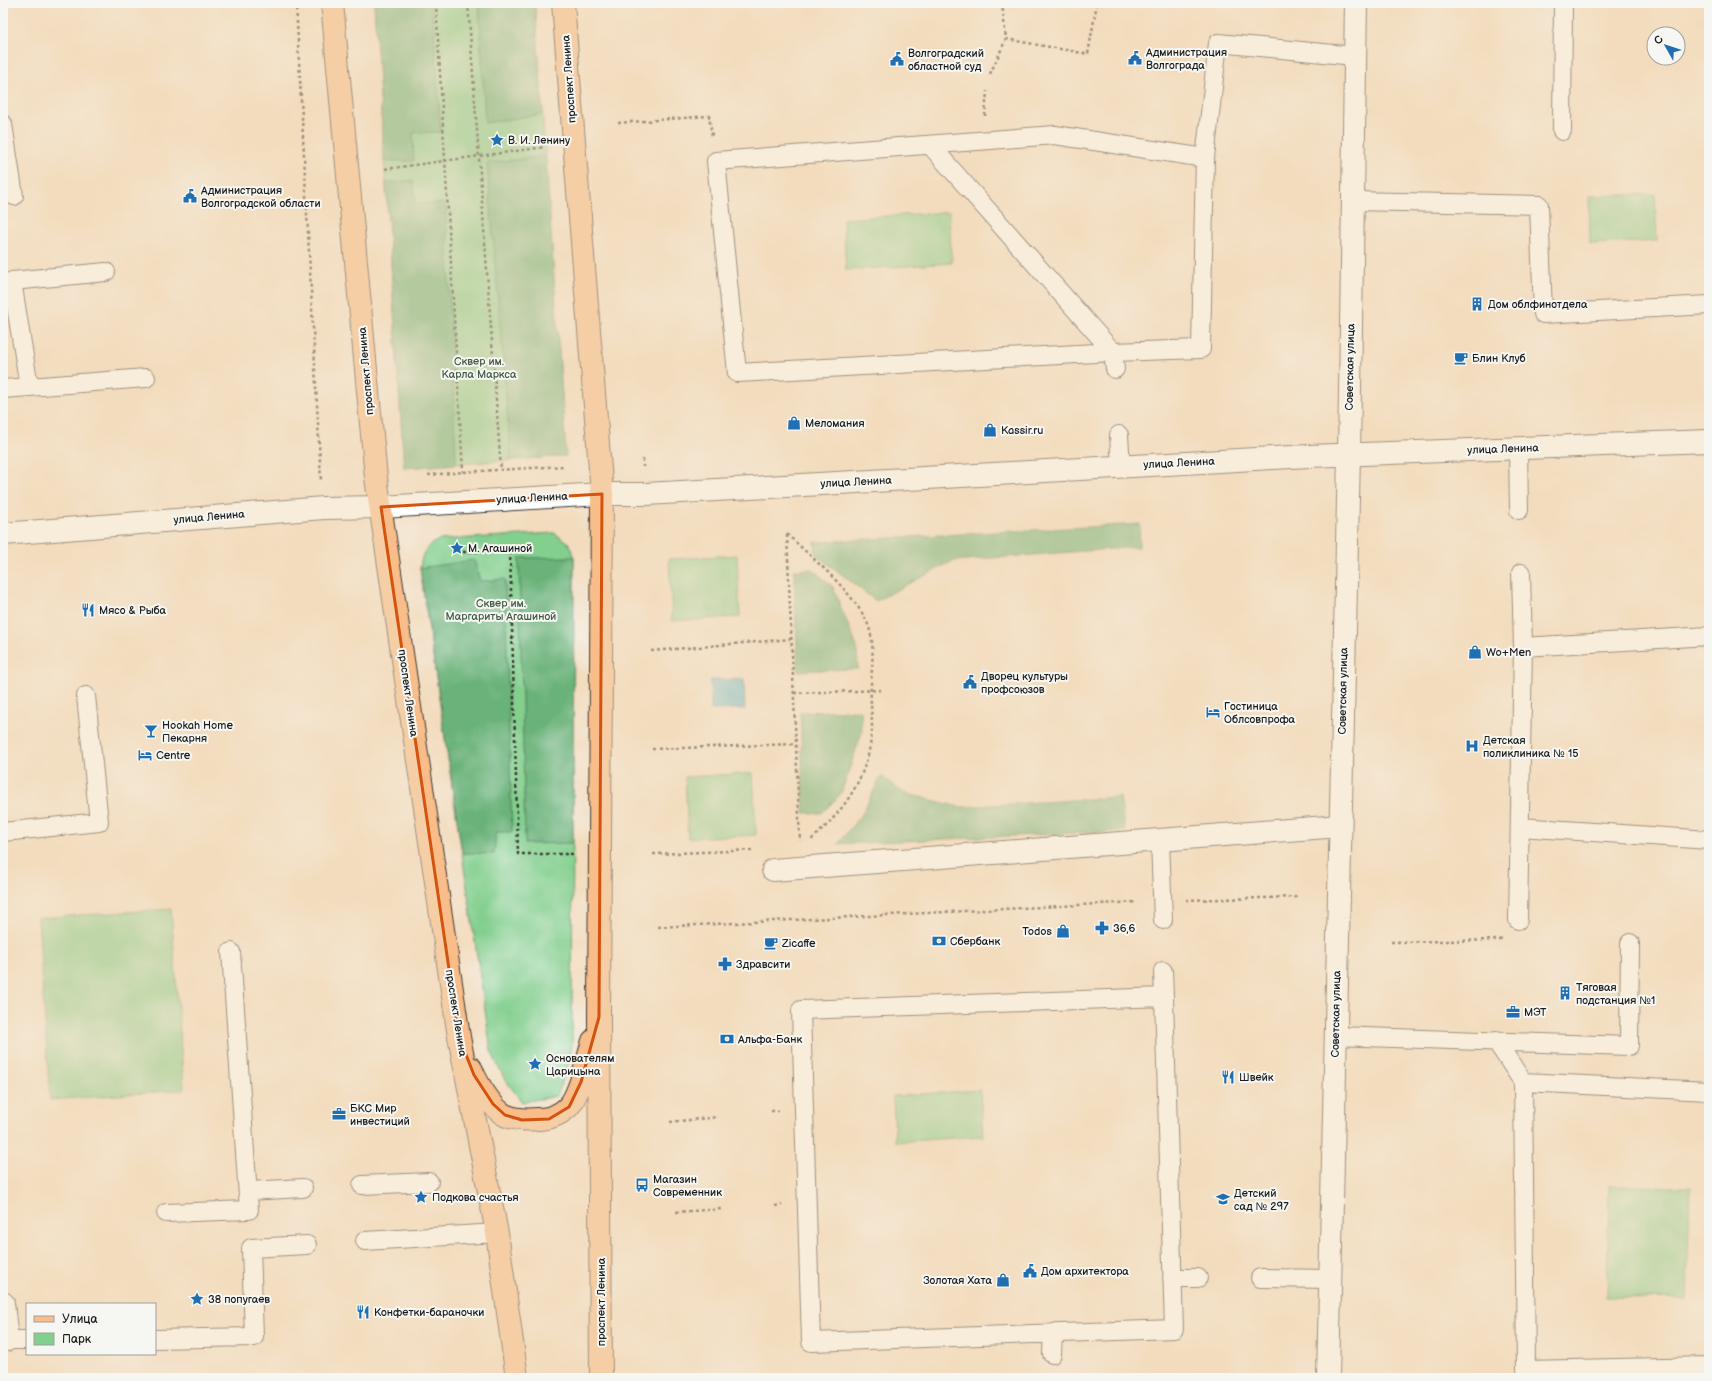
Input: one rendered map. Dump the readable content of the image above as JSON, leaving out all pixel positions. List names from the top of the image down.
{
  "streets": {
    "main road": ["проспект Ленина"],
    "street": ["Советская улица", "улица Ленина"]
  },
  "crossings": [
    ["проспект Ленина", "улица Ленина"],
    ["Советская улица", "улица Ленина"]
  ],
  "parks": ["Сквер им. Карла Маркса", "Сквер им. Маргариты Агашиной"],
  "places": {
    "public building": [
      "Администрация Волгограда",
      "Волгоградский областной суд",
      "Администрация Волгоградской области",
      "Дворец культуры профсоюзов",
      "Дом архитектора"
    ],
    "place": [
      "В. И. Ленину",
      "М. Агашиной",
      "Основателям Царицына",
      "Подкова счастья",
      "38 попугаев"
    ],
    "building": ["Дом облфинотдела", "Тяговая подстанция №1"],
    "cafe": ["Блин Клуб", "Zicaffe"],
    "shop": [
      "Меломания",
      "Kassir.ru",
      "Wo+Men",
      "Todos",
      "Золотая Хата"
    ],
    "restaurant": ["Мясо & Рыба", "Швейк", "Конфетки-бараночки"],
    "hotel": ["Гостиница Облсовпрофа", "Centre"],
    "bar": ["Hookah Home Пекарня"],
    "hospital": ["Детская поликлиника № 15"],
    "pharmacy": ["36,6", "Здравсити"],
    "bank": ["Сбербанк", "Альфа-Банк"],
    "office": ["МЭТ", "БКС Мир инвестиций"],
    "bus stop": ["Магазин Современник"],
    "school or university": ["Детский сад № 297"]
  },
  "legend": ["Улица", "Парк"],
  "north": "top left"
}
